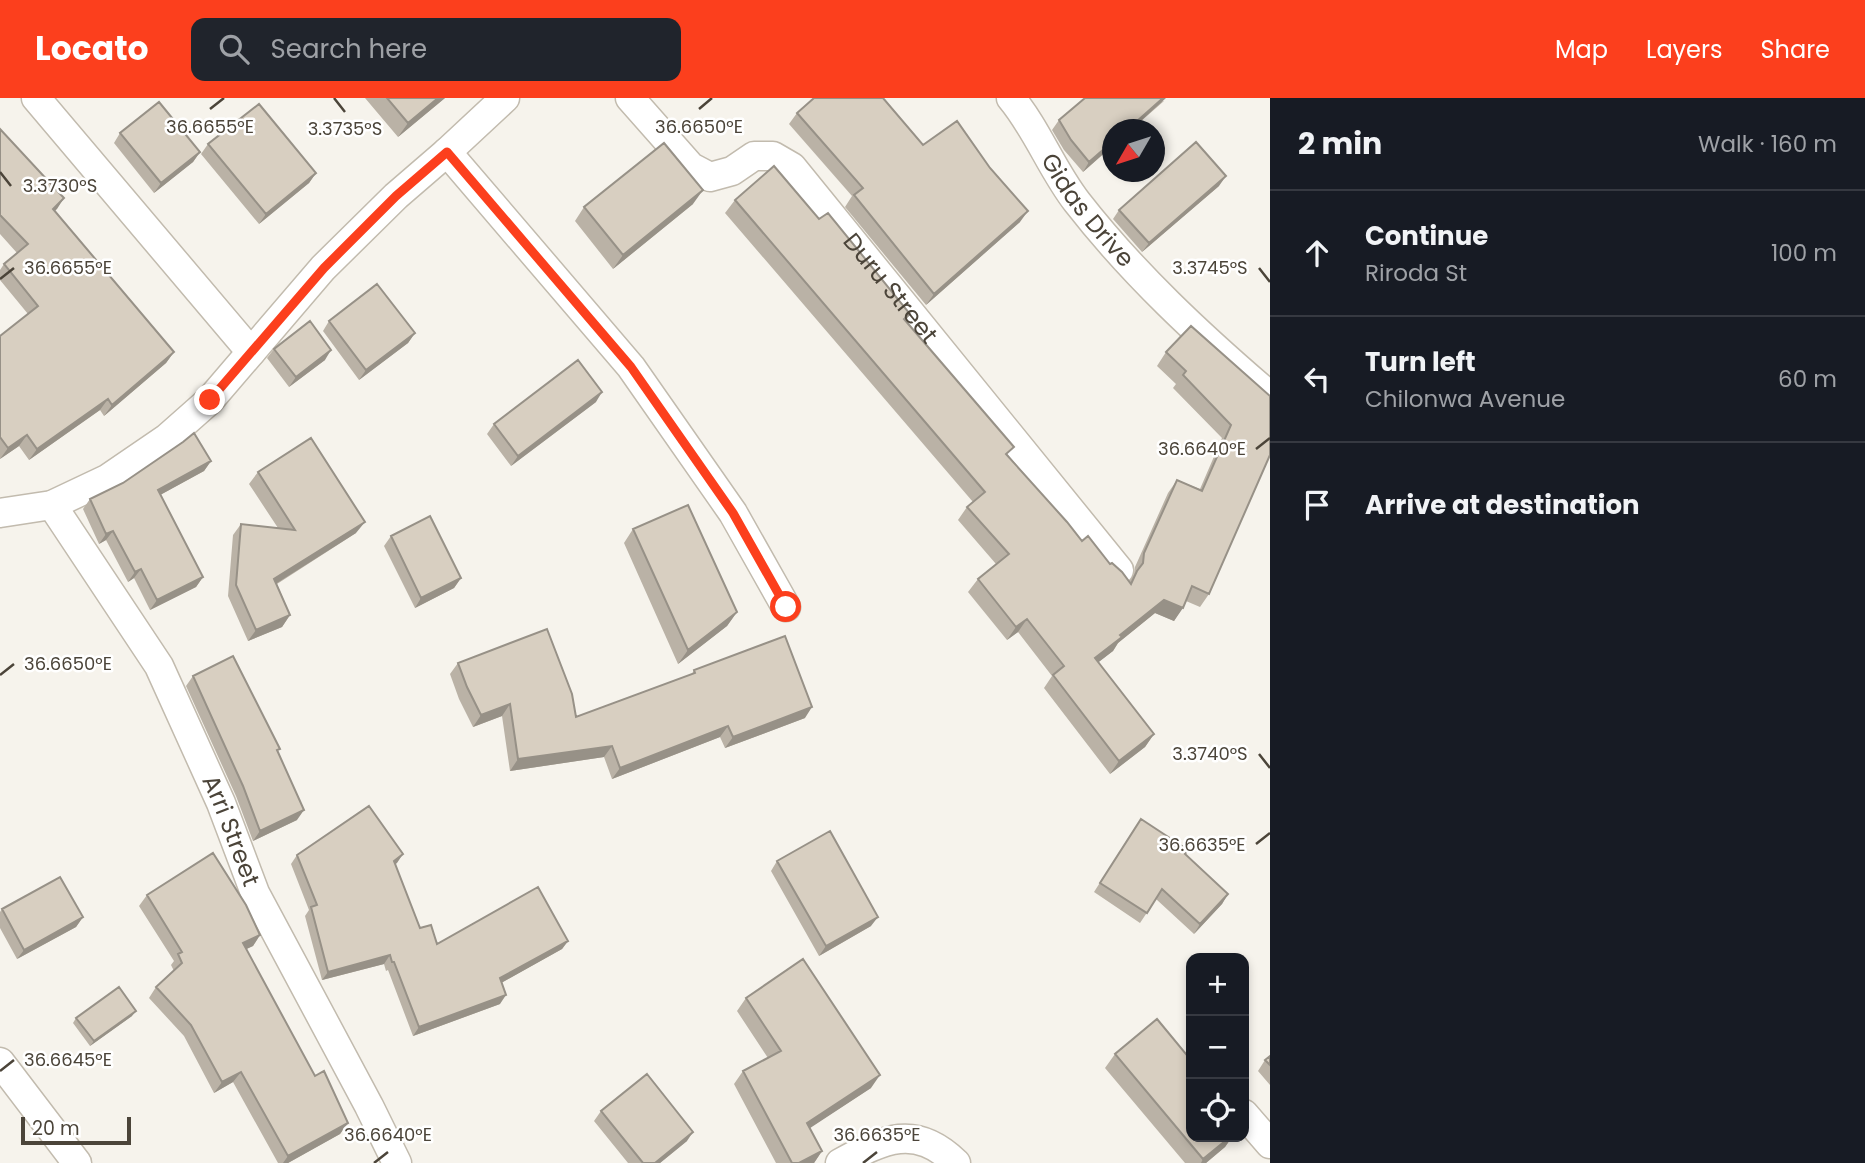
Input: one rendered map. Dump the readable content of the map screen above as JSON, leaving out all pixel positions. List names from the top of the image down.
{
  "streets": {
    "street": ["Gidas Drive", "Duru Street", "Arri Street"]
  },
  "scale_bar": "20 m",
  "north": "bottom left",
  "page": {
    "header": "Locato",
    "search": "Search here",
    "nav": ["Map", "Layers", "Share"],
    "heading": ["2 min", "Walk · 160 m"],
    "list": [
      ["Continue", "Riroda St", "100 m"],
      ["Turn left", "Chilonwa Avenue", "60 m"],
      "Arrive at destination"
    ],
    "map_buttons": ["+", "−"],
    "scale": "20 m"
  },
  "coordinates": [
    "36.6655°E",
    "36.6650°E",
    "3.3735°S",
    "3.3730°S",
    "3.3745°S",
    "36.6640°E",
    "3.3740°S",
    "36.6635°E",
    "36.6645°E"
  ]
}
